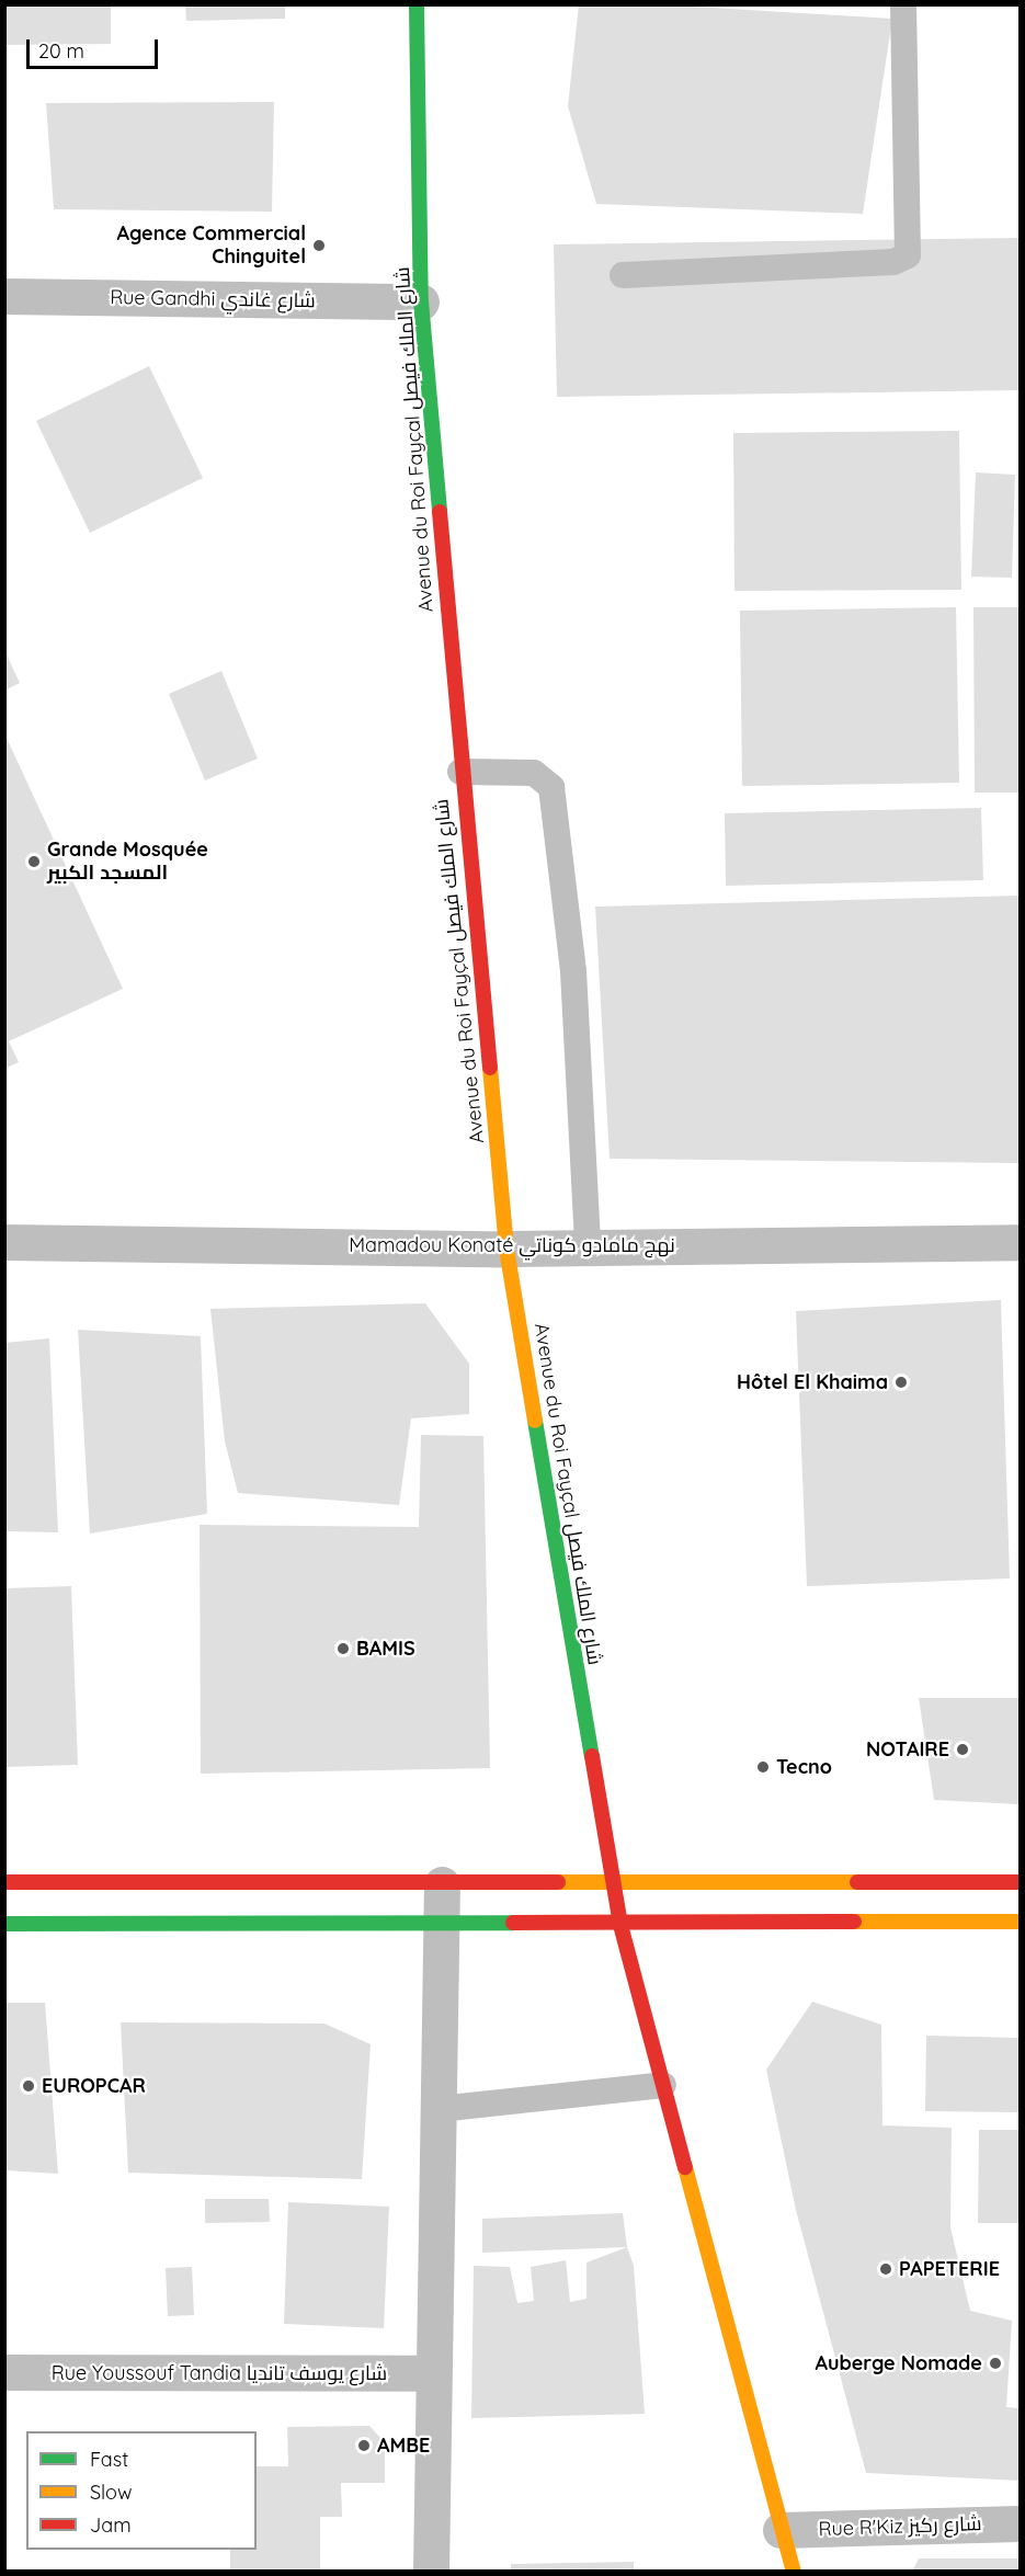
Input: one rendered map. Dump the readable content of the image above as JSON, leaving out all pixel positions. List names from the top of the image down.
{
  "streets": {
    "street": [
      "Rue Gandhi شارع غاندي",
      "Avenue du Roi Fayçal شارع الملك فيصل",
      "Mamadou Konaté نهج مامادو كوناتي",
      "Rue Youssouf Tandia شارع يوسف تانديا",
      "Rue R'Kiz شارع ركيز"
    ]
  },
  "crossings": [
    ["Rue Gandhi شارع غاندي", "Avenue du Roi Fayçal شارع الملك فيصل"],
    ["Avenue du Roi Fayçal شارع الملك فيصل", "Mamadou Konaté نهج مامادو كوناتي"],
    ["Avenue du Roi Fayçal شارع الملك فيصل", "Rue R'Kiz شارع ركيز"]
  ],
  "places": [
    "Agence Commercial Chinguitel",
    "Grande Mosquée المسجد الكبير",
    "Hôtel El Khaima",
    "BAMIS",
    "NOTAIRE",
    "Tecno",
    "EUROPCAR",
    "PAPETERIE",
    "Auberge Nomade",
    "AMBE"
  ],
  "legend": ["Fast", "Slow", "Jam"],
  "scale_bar": "20 m"
}
